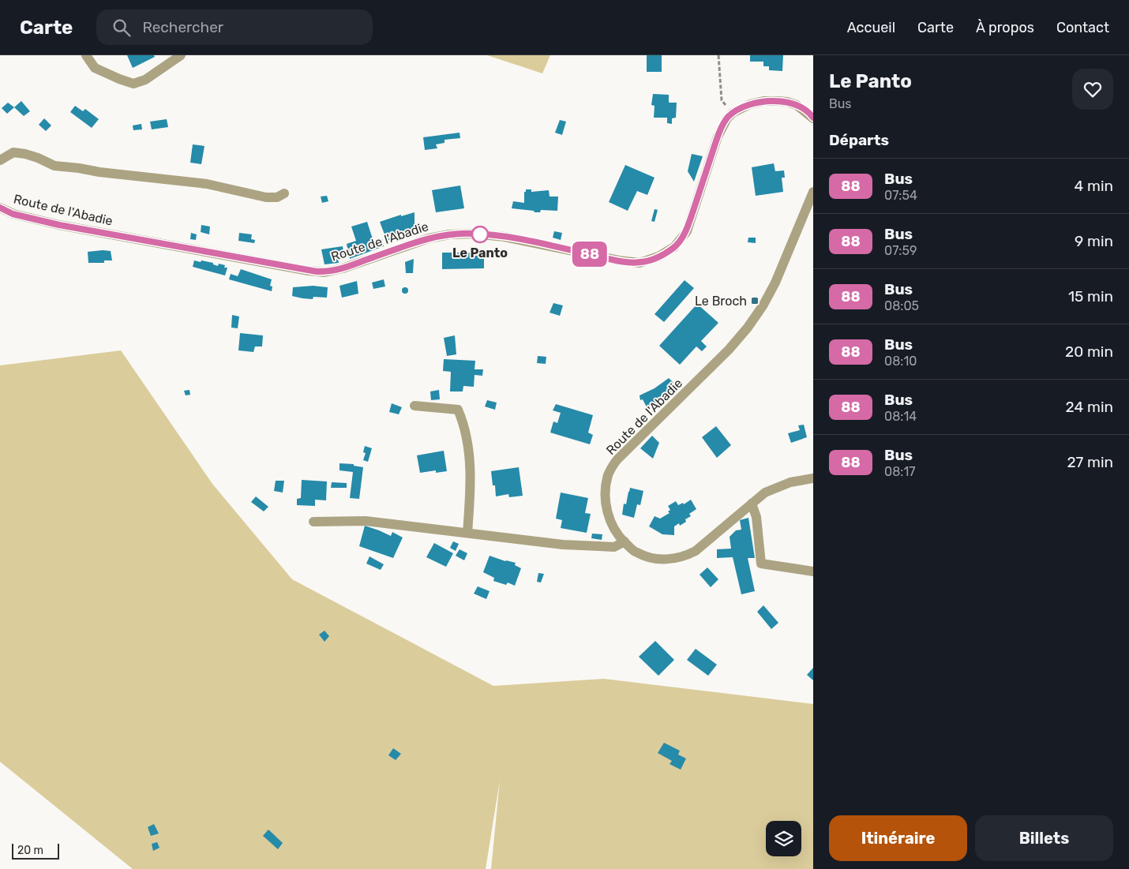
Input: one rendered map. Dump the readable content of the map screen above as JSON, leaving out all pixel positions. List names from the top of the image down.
{
  "streets": {
    "street": ["Route de l'Abadie"]
  },
  "places": {
    "other": ["Le Panto"],
    "transit": ["Le Broch"]
  },
  "lines": ["bus line 88"],
  "scale_bar": "20 m",
  "page": {
    "header": "Carte",
    "search": "Rechercher",
    "nav": [
      "Accueil",
      "Carte",
      "À propos",
      "Contact"
    ],
    "on_map": "88",
    "heading": [
      ["Le Panto", "Bus"],
      "Départs"
    ],
    "list": [
      {
        "mark": "88",
        "name": "Bus",
        "note": "07:54",
        "value": "4 min"
      },
      {
        "mark": "88",
        "name": "Bus",
        "note": "07:59",
        "value": "9 min"
      },
      {
        "mark": "88",
        "name": "Bus",
        "note": "08:05",
        "value": "15 min"
      },
      {
        "mark": "88",
        "name": "Bus",
        "note": "08:10",
        "value": "20 min"
      },
      {
        "mark": "88",
        "name": "Bus",
        "note": "08:14",
        "value": "24 min"
      },
      {
        "mark": "88",
        "name": "Bus",
        "note": "08:17",
        "value": "27 min"
      }
    ],
    "buttons": ["Itinéraire", "Billets"],
    "scale": "20 m"
  }
}
